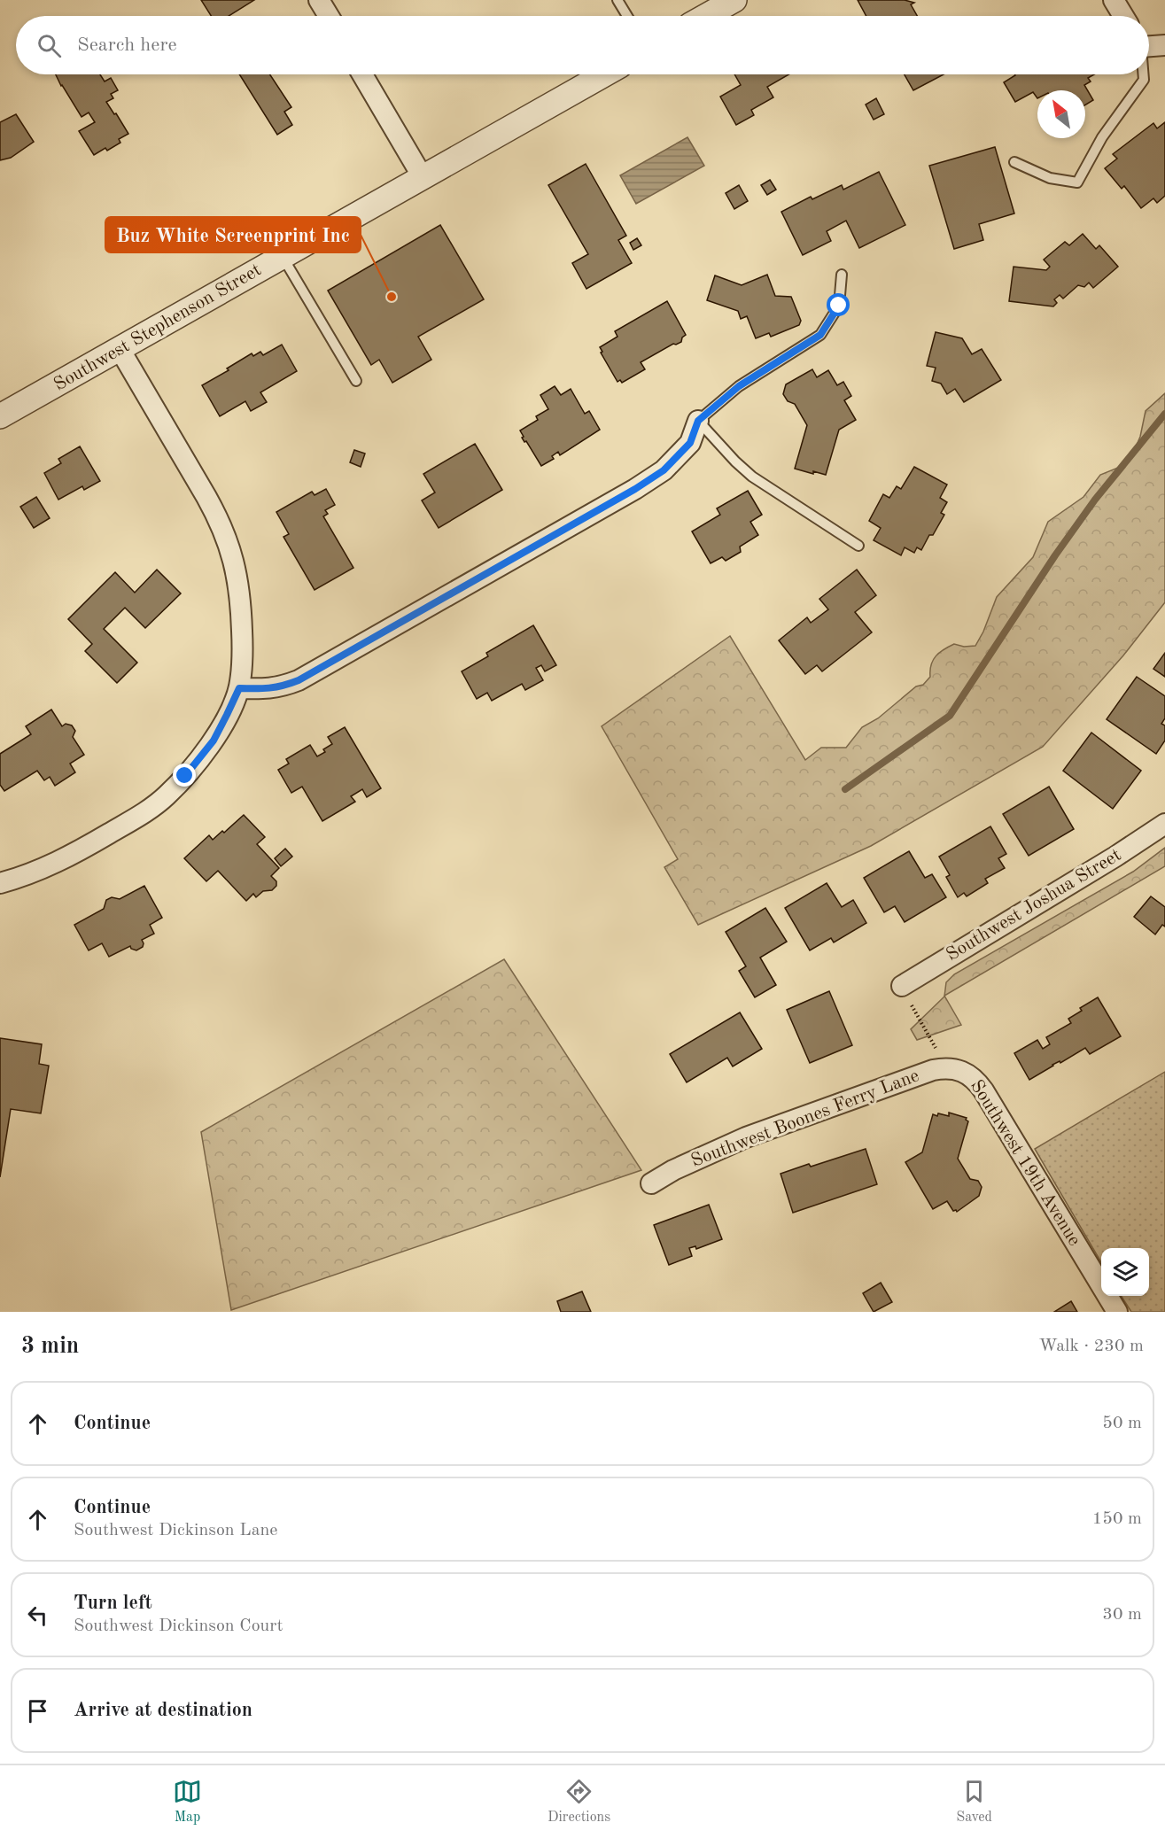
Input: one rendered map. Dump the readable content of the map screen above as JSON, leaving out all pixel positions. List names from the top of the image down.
{
  "streets": {
    "street": [
      "Southwest Stephenson Street",
      "Southwest Joshua Street",
      "Southwest Boones Ferry Lane",
      "Southwest 19th Avenue"
    ]
  },
  "crossings": [
    ["Southwest Boones Ferry Lane", "Southwest 19th Avenue"]
  ],
  "places": ["Buz White Screenprint Inc"],
  "north": "top left",
  "page": {
    "search": "Search here",
    "heading": ["3 min", "Walk · 230 m"],
    "list": [
      ["Continue", "50 m"],
      ["Continue", "Southwest Dickinson Lane", "150 m"],
      ["Turn left", "Southwest Dickinson Court", "30 m"],
      "Arrive at destination"
    ],
    "nav": ["Map", "Directions", "Saved"]
  }
}
